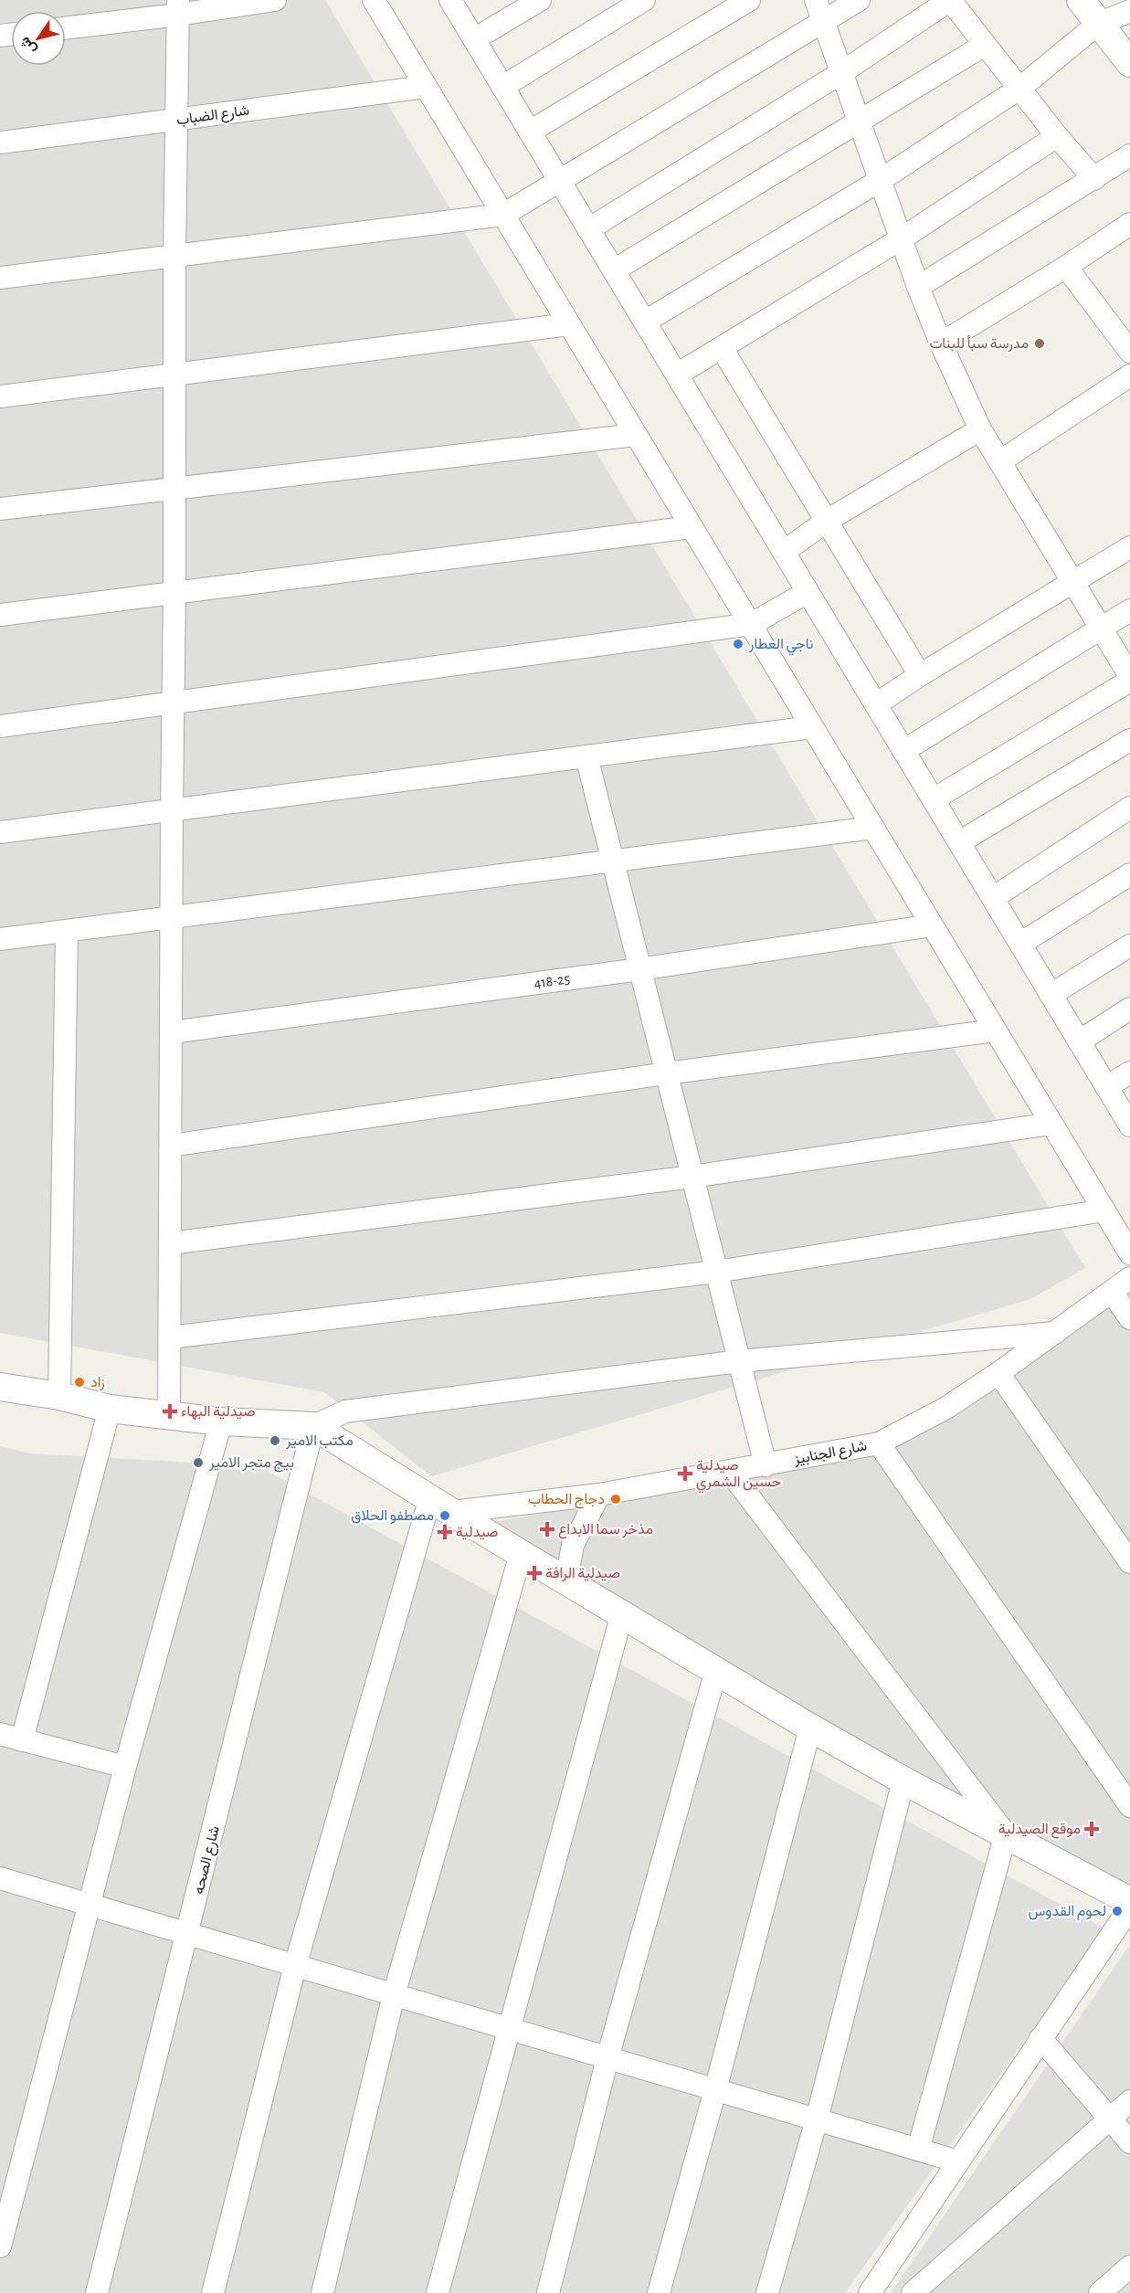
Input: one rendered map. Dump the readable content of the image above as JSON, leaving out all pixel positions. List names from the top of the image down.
{
  "streets": {
    "street": [
      "شارع الضباب",
      "418-25",
      "شارع الجنابيز",
      "شارع الصحه"
    ]
  },
  "places": {
    "other": [
      "مدرسة سبأ للبنات",
      "ناجي العطار",
      "زاد",
      "مكتب الامير",
      "بيج متجر الامير",
      "دجاج الحطاب",
      "مصطفو الحلاق",
      "لحوم القدوس"
    ],
    "health": [
      "صيدلية البهاء",
      "صيدلية حسين الشمري",
      "مذخر سما الابداع",
      "صيدلية",
      "صيدلية الرافة",
      "موقع الصيدلية"
    ]
  },
  "north": "bottom left"
}
